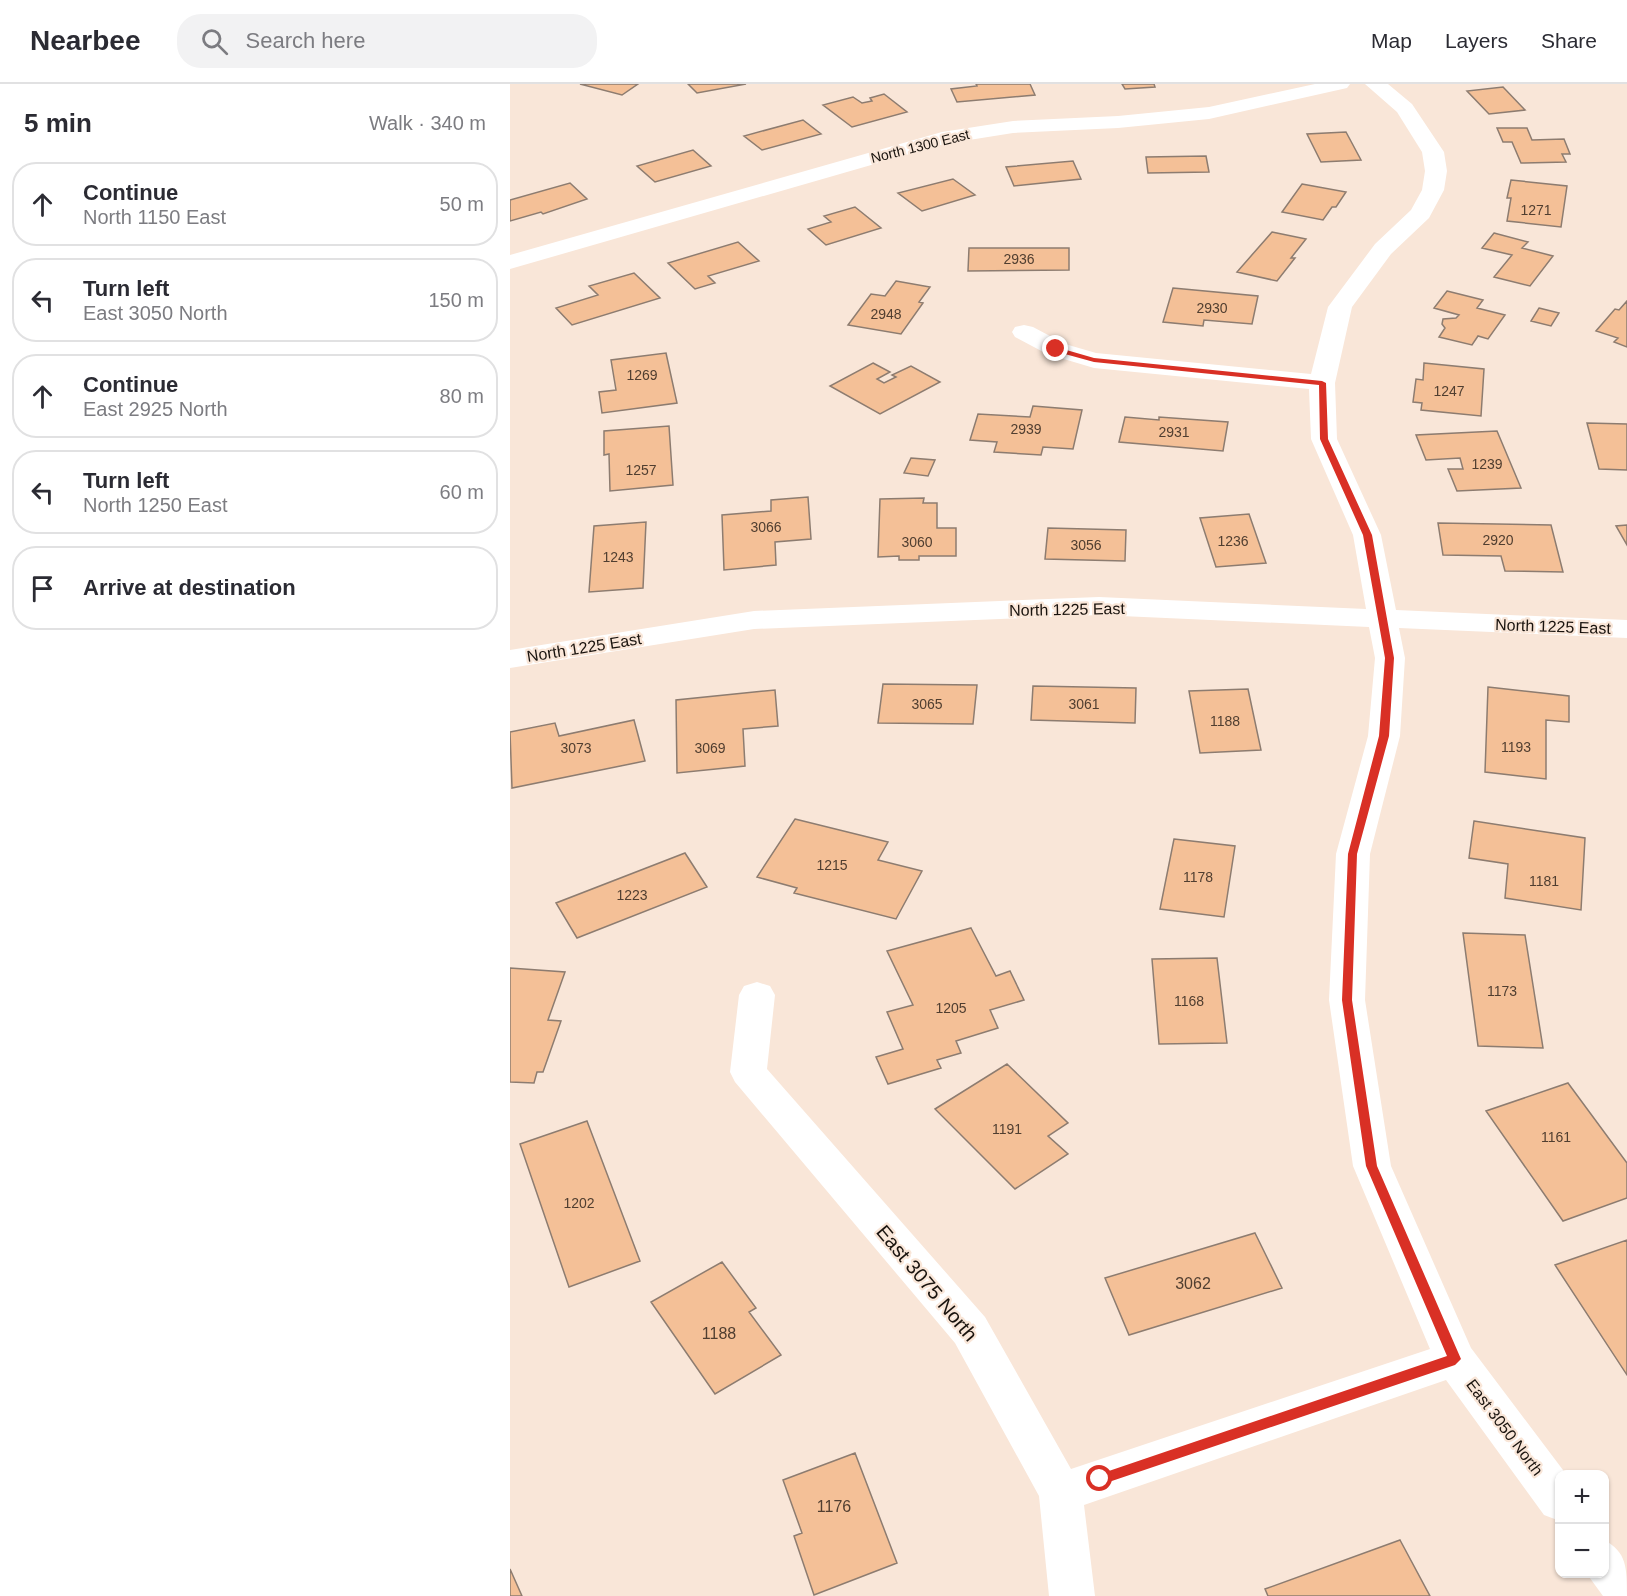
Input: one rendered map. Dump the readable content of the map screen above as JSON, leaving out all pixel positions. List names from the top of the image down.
{
  "streets": {
    "street": [
      "North 1300 East",
      "North 1225 East",
      "East 3075 North",
      "East 3050 North"
    ]
  },
  "crossings": [
    ["North 1225 East", "East 3050 North"]
  ],
  "house_numbers": [
    "1271",
    "2936",
    "2930",
    "2948",
    "1269",
    "1247",
    "2939",
    "2931",
    "1239",
    "1257",
    "3066",
    "2920",
    "1236",
    "3060",
    "3056",
    "1243",
    "3065",
    "3061",
    "1188",
    "1193",
    "3073",
    "3069",
    "1215",
    "1178",
    "1181",
    "1223",
    "1173",
    "1168",
    "1205",
    "1191",
    "1161",
    "1202",
    "3062",
    "1188",
    "1176"
  ],
  "page": {
    "header": "Nearbee",
    "search": "Search here",
    "nav": ["Map", "Layers", "Share"],
    "heading": ["5 min", "Walk · 340 m"],
    "list": [
      ["Continue", "North 1150 East", "50 m"],
      ["Turn left", "East 3050 North", "150 m"],
      ["Continue", "East 2925 North", "80 m"],
      ["Turn left", "North 1250 East", "60 m"],
      "Arrive at destination"
    ],
    "map_buttons": ["+", "−"]
  }
}
